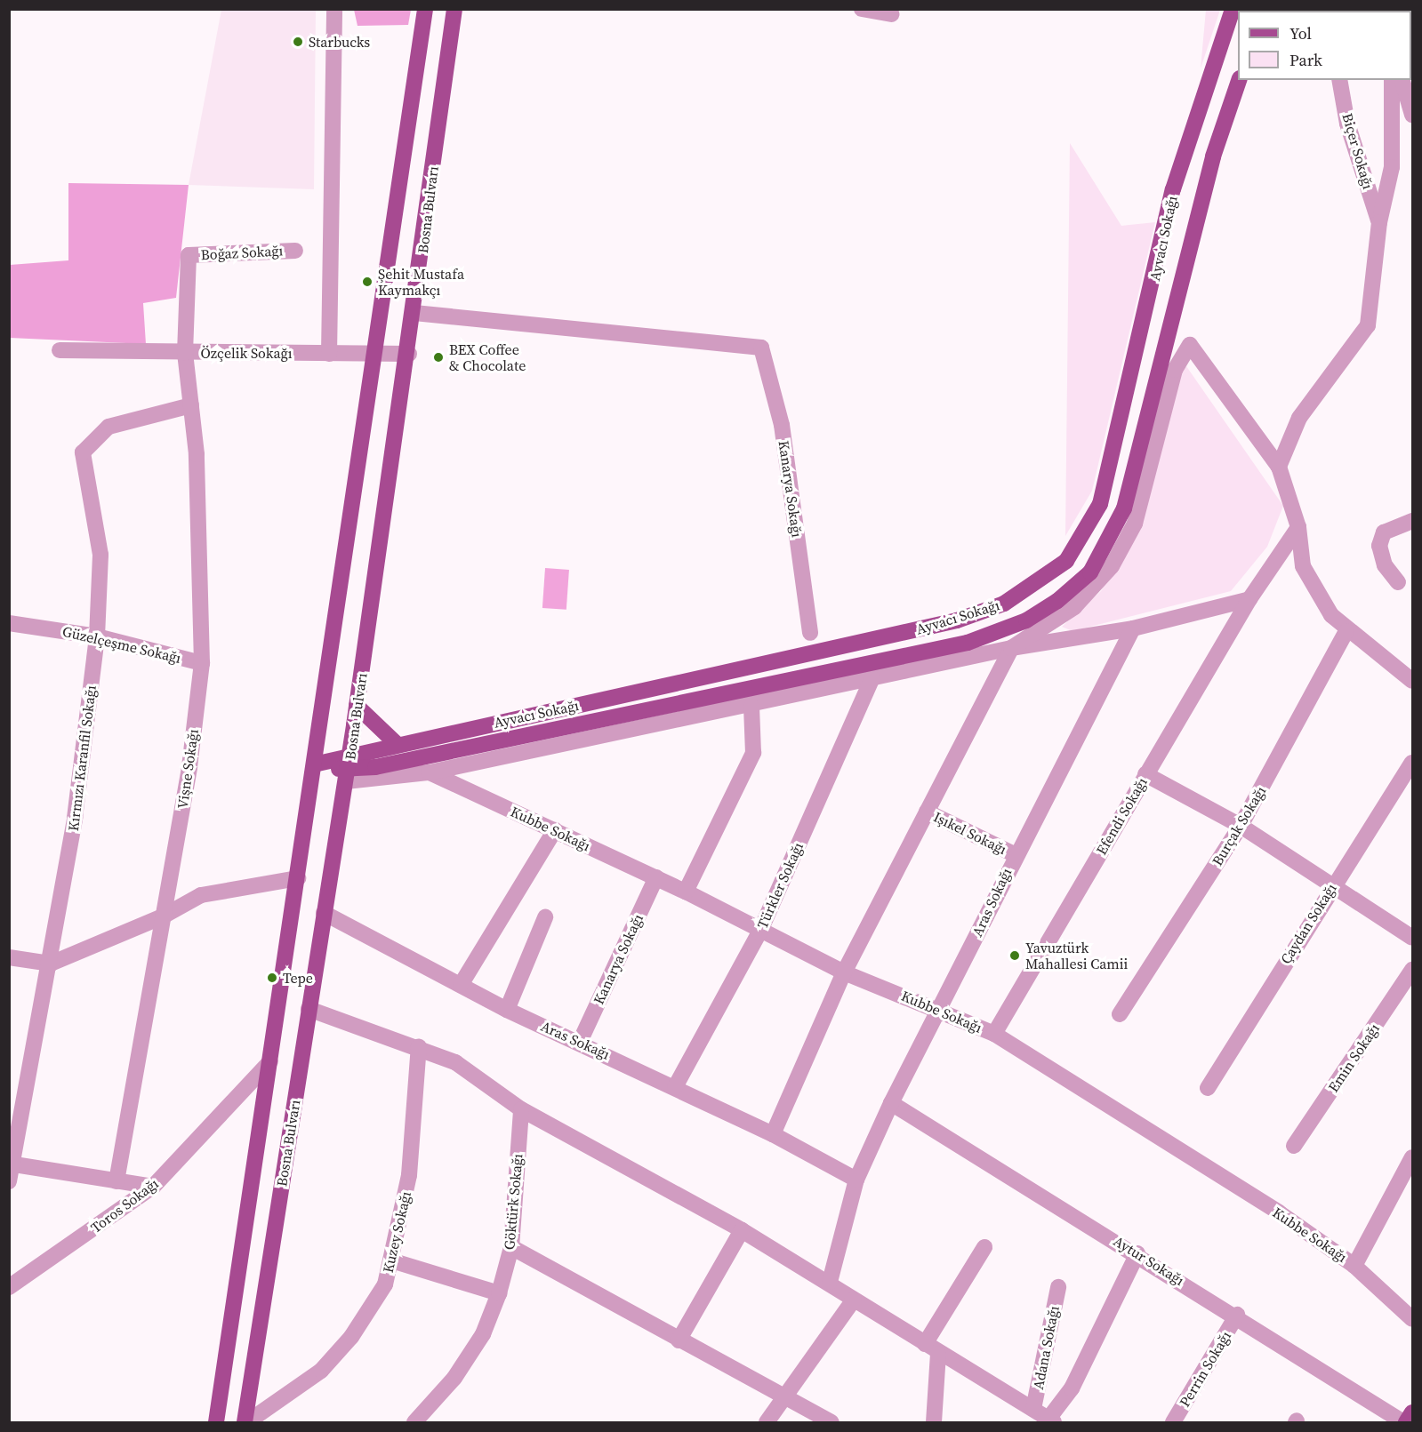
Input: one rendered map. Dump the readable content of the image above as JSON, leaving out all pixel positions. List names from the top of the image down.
{
  "streets": {
    "main road": ["Bosna Bulvarı", "Ayvacı Sokağı"],
    "street": [
      "Biçer Sokağı",
      "Boğaz Sokağı",
      "Özçelik Sokağı",
      "Kanarya Sokağı",
      "Güzelçeşme Sokağı",
      "Kırmızı Karanfil Sokağı",
      "Vişne Sokağı",
      "Efendi Sokağı",
      "Burçak Sokağı",
      "Kubbe Sokağı",
      "Işıkel Sokağı",
      "Türkler Sokağı",
      "Aras Sokağı",
      "Çaydan Sokağı",
      "Emin Sokağı",
      "Göktürk Sokağı",
      "Toros Sokağı",
      "Kuzey Sokağı",
      "Aytur Sokağı",
      "Adana Sokağı",
      "Perrin Sokağı"
    ]
  },
  "crossings": [
    ["Bosna Bulvarı", "Ayvacı Sokağı"],
    ["Bosna Bulvarı", "Özçelik Sokağı"],
    ["Bosna Bulvarı", "Kanarya Sokağı"],
    ["Bosna Bulvarı", "Aras Sokağı"],
    ["Bosna Bulvarı", "Toros Sokağı"],
    ["Bosna Bulvarı", "Kuzey Sokağı"],
    ["Boğaz Sokağı", "Özçelik Sokağı"],
    ["Özçelik Sokağı", "Vişne Sokağı"],
    ["Kanarya Sokağı", "Kubbe Sokağı"],
    ["Kanarya Sokağı", "Aras Sokağı"],
    ["Güzelçeşme Sokağı", "Kırmızı Karanfil Sokağı"],
    ["Güzelçeşme Sokağı", "Vişne Sokağı"],
    ["Kırmızı Karanfil Sokağı", "Vişne Sokağı"],
    ["Efendi Sokağı", "Kubbe Sokağı"],
    ["Kubbe Sokağı", "Türkler Sokağı"],
    ["Kubbe Sokağı", "Aras Sokağı"],
    ["Işıkel Sokağı", "Aras Sokağı"],
    ["Türkler Sokağı", "Aras Sokağı"],
    ["Aras Sokağı", "Aytur Sokağı"],
    ["Aytur Sokağı", "Perrin Sokağı"]
  ],
  "places": [
    "Starbucks",
    "Şehit Mustafa Kaymakçı",
    "BEX Coffee & Chocolate",
    "Yavuztürk Mahallesi Camii",
    "Tepe"
  ],
  "legend": ["Yol", "Park"]
}
